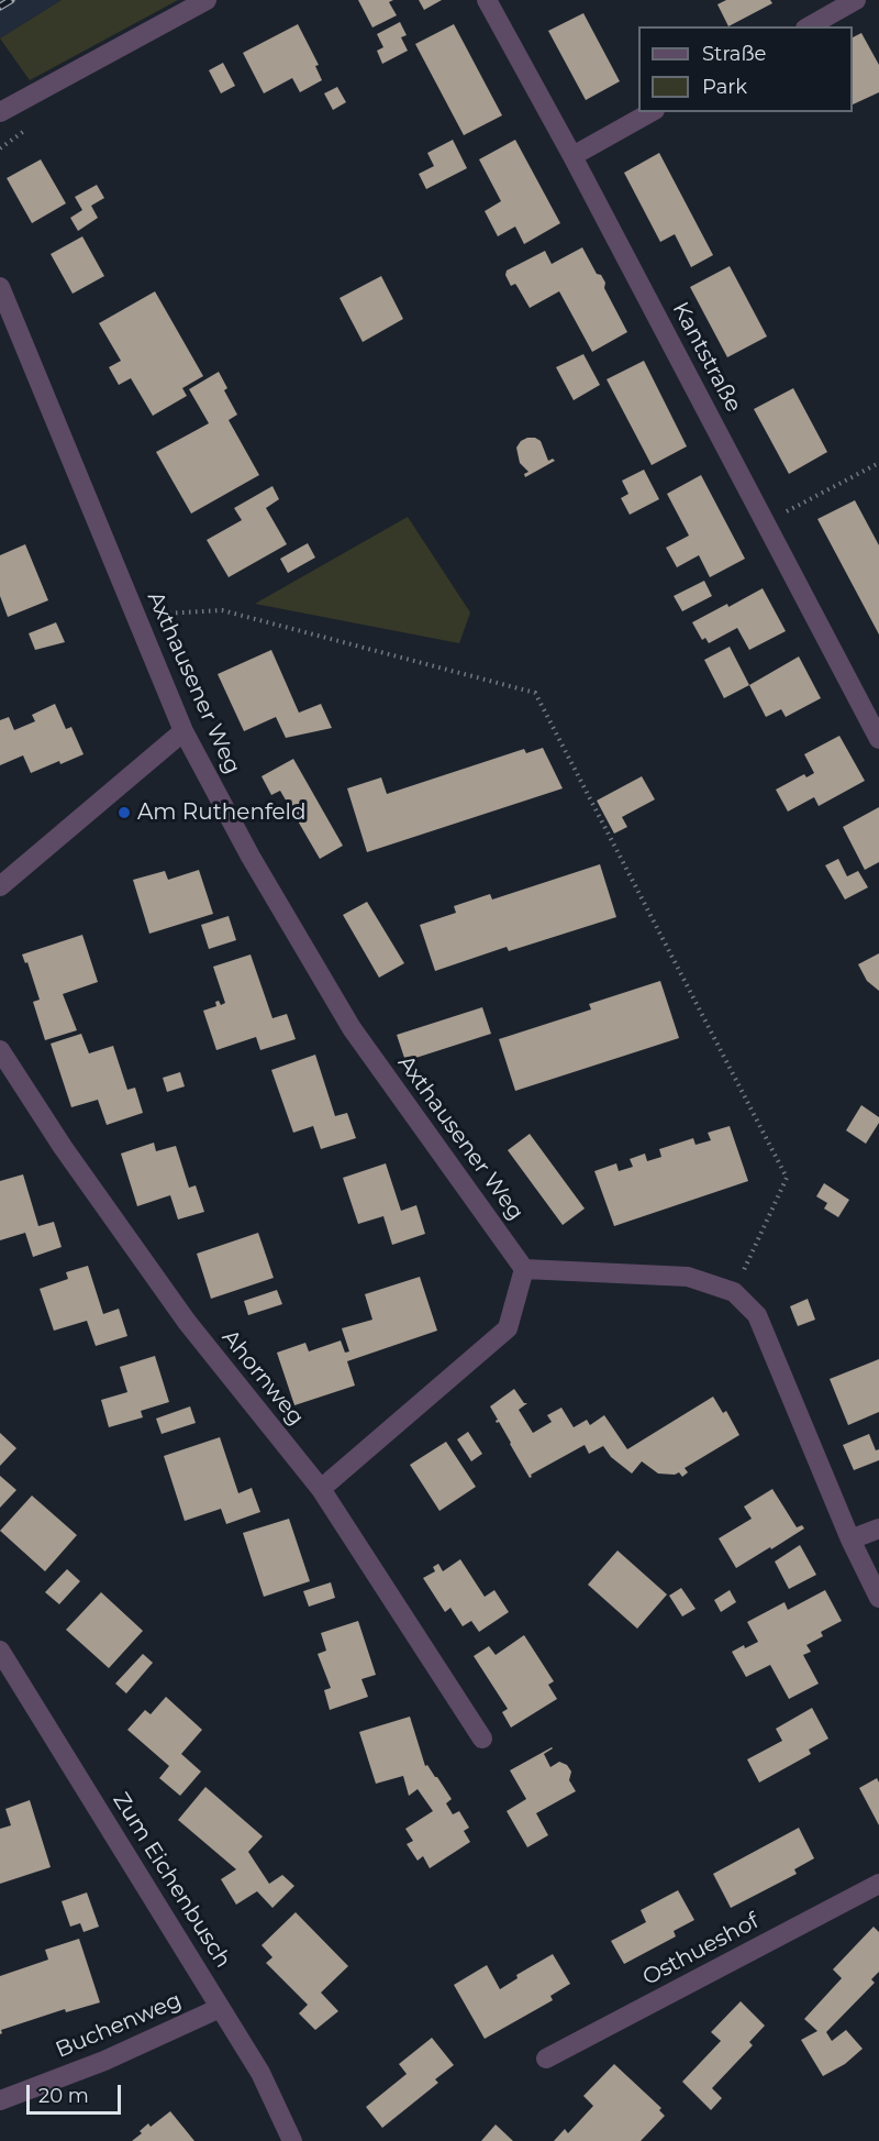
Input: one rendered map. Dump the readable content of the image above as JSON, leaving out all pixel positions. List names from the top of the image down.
{
  "streets": {
    "street": [
      "Kantstraße",
      "Axthausener Weg",
      "Ahornweg",
      "Zum Eichenbusch",
      "Osthueshof",
      "Buchenweg"
    ]
  },
  "crossings": [
    ["Zum Eichenbusch", "Buchenweg"]
  ],
  "places": ["Am Ruthenfeld"],
  "legend": ["Straße", "Park"],
  "scale_bar": "20 m"
}
